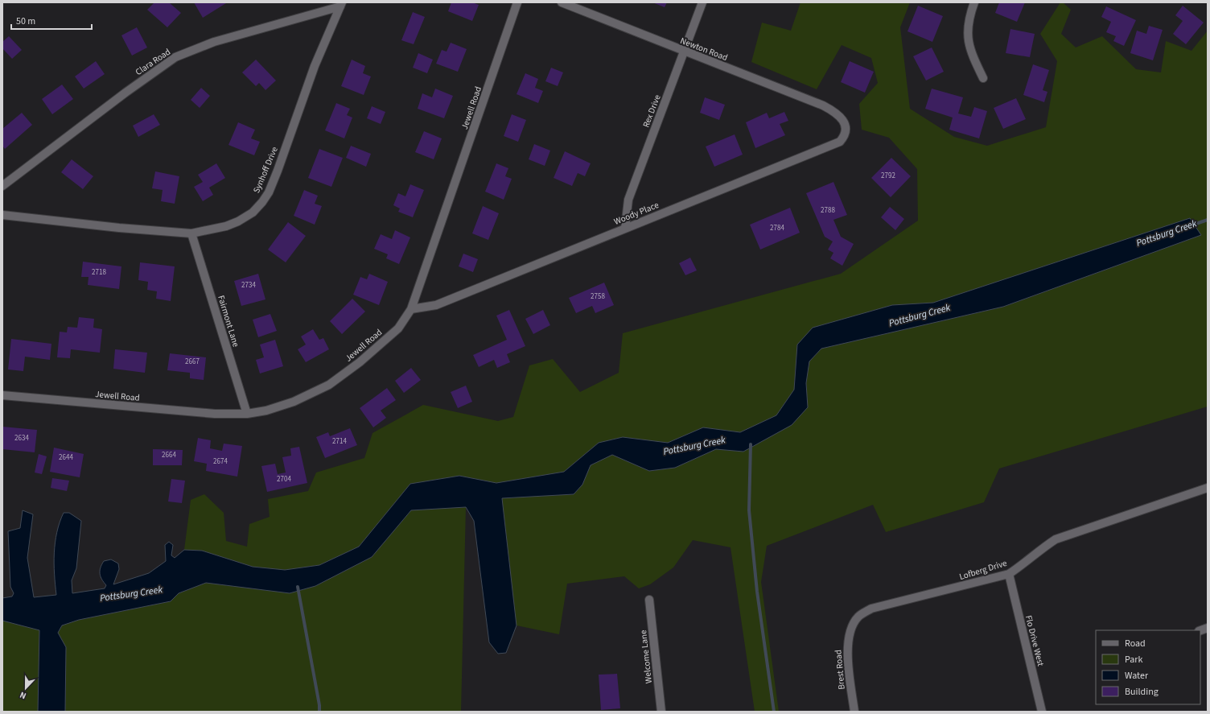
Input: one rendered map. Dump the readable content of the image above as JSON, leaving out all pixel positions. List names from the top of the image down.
{
  "streets": {
    "street": [
      "Newton Road",
      "Clara Road",
      "Jewell Road",
      "Rex Drive",
      "Synhoff Drive",
      "Woody Place",
      "Fairmont Lane",
      "Lofberg Drive",
      "Flo Drive West",
      "Welcome Lane",
      "Brest Road"
    ]
  },
  "crossings": [
    ["Newton Road", "Rex Drive"],
    ["Newton Road", "Woody Place"],
    ["Clara Road", "Synhoff Drive"],
    ["Jewell Road", "Woody Place"],
    ["Jewell Road", "Fairmont Lane"],
    ["Rex Drive", "Woody Place"],
    ["Synhoff Drive", "Fairmont Lane"],
    ["Lofberg Drive", "Flo Drive West"],
    ["Lofberg Drive", "Brest Road"]
  ],
  "water": ["Pottsburg Creek"],
  "house_numbers": [
    "2792",
    "2788",
    "2784",
    "2718",
    "2734",
    "2758",
    "2667",
    "2634",
    "2714",
    "2664",
    "2644",
    "2674",
    "2704"
  ],
  "legend": [
    "Road",
    "Park",
    "Water",
    "Building"
  ],
  "scale_bar": "50 m",
  "north": "bottom"
}
